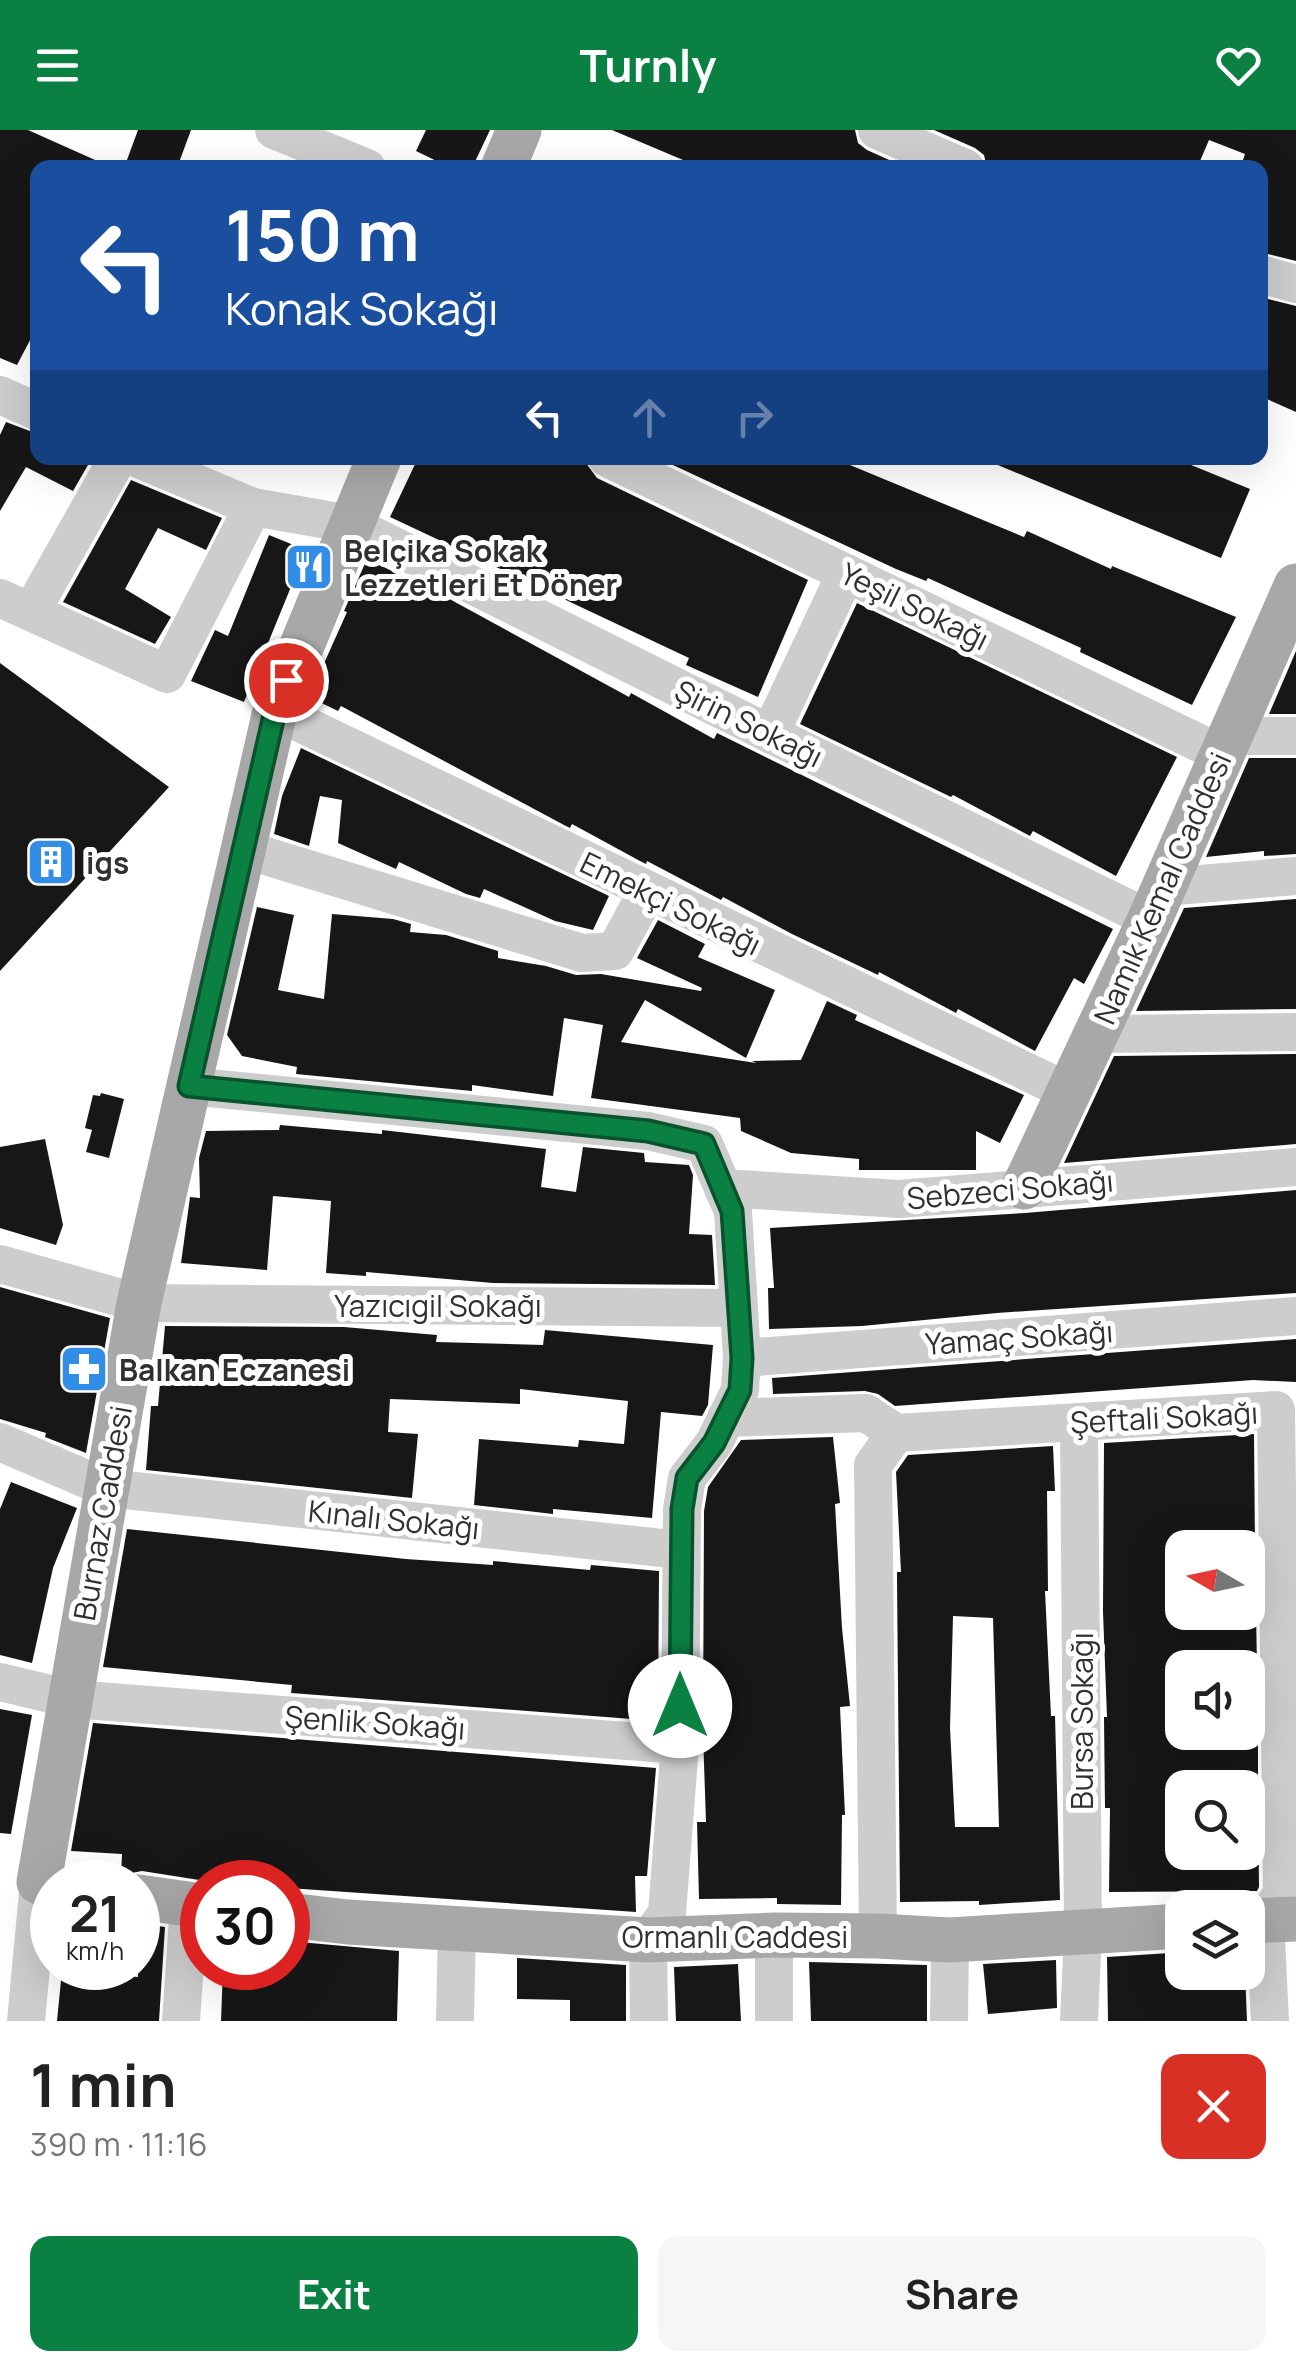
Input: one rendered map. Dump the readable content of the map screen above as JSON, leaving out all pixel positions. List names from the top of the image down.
{
  "streets": {
    "main road": ["Namık Kemal Caddesi", "Burnaz Caddesi", "Ormanlı Caddesi"],
    "street": [
      "Yeşil Sokağı",
      "Şirin Sokağı",
      "Emekçi Sokağı",
      "Sebzeci Sokağı",
      "Yazıcıgil Sokağı",
      "Yamaç Sokağı",
      "Şeftali Sokağı",
      "Kınalı Sokağı",
      "Bursa Sokağı",
      "Şenlik Sokağı"
    ]
  },
  "crossings": [
    ["Yeşil Sokağı", "Namık Kemal Caddesi"],
    ["Şirin Sokağı", "Namık Kemal Caddesi"],
    ["Şirin Sokağı", "Burnaz Caddesi"],
    ["Namık Kemal Caddesi", "Emekçi Sokağı"],
    ["Namık Kemal Caddesi", "Sebzeci Sokağı"],
    ["Emekçi Sokağı", "Burnaz Caddesi"],
    ["Yazıcıgil Sokağı", "Burnaz Caddesi"],
    ["Şeftali Sokağı", "Bursa Sokağı"],
    ["Burnaz Caddesi", "Kınalı Sokağı"],
    ["Burnaz Caddesi", "Şenlik Sokağı"],
    ["Bursa Sokağı", "Ormanlı Caddesi"]
  ],
  "places": {
    "restaurant": ["Belçika Sokak Lezzetleri Et Döner"],
    "building": ["igs"],
    "pharmacy": ["Balkan Eczanesi"]
  },
  "north": "left",
  "page": {
    "header": "Turnly",
    "turn": ["150 m", "Konak Sokağı"],
    "speed": "21 km/h",
    "limit": "30",
    "heading": ["1 min", "390 m · 11:16"],
    "buttons": ["Exit", "Share"]
  }
}
